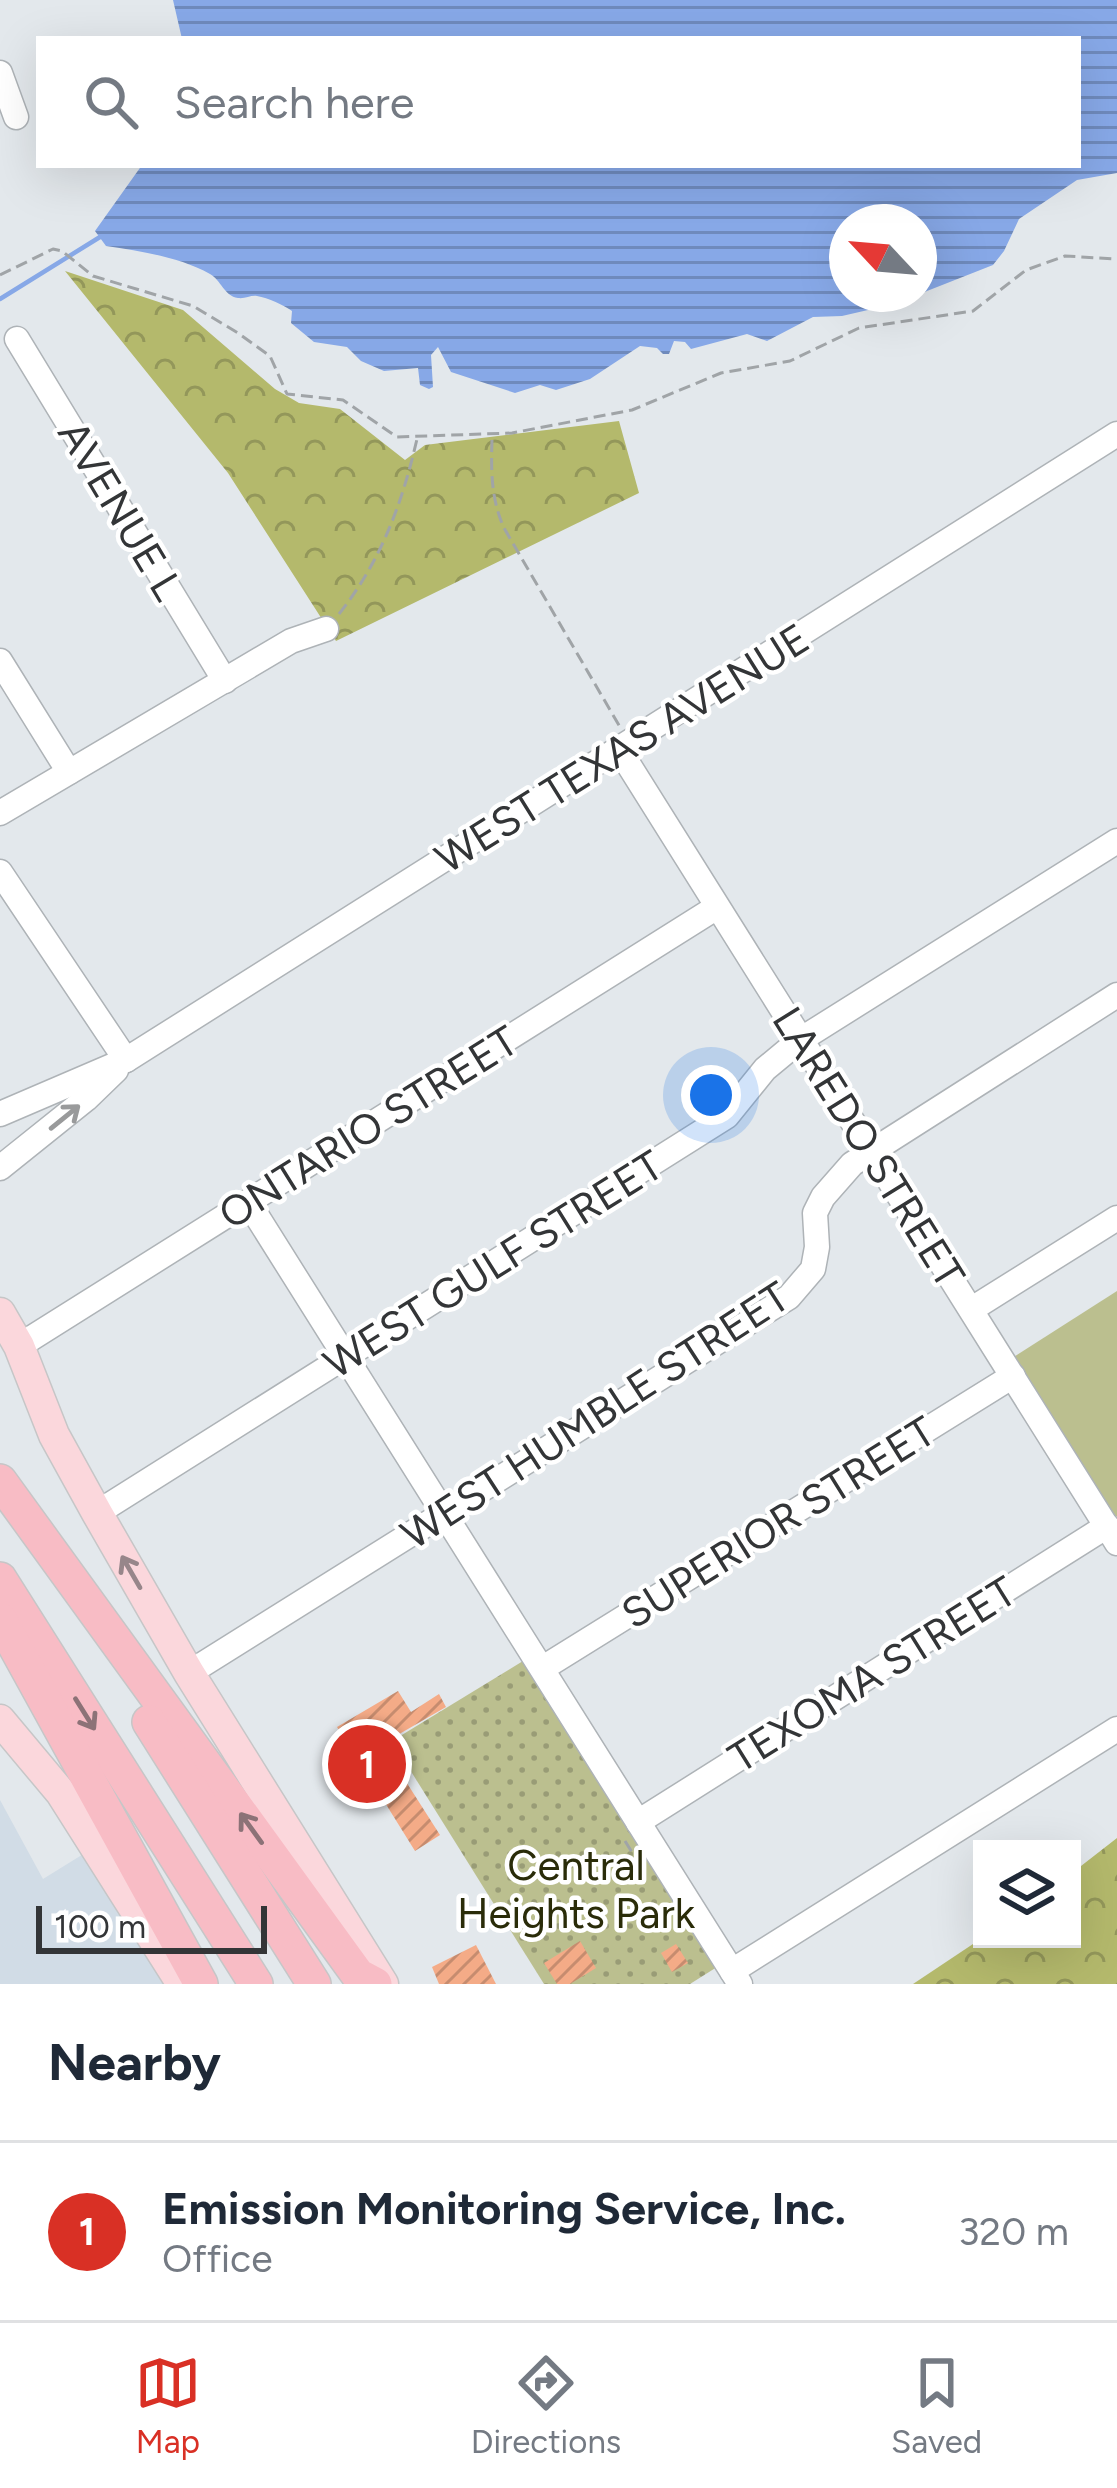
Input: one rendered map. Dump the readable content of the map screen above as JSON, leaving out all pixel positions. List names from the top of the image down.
{
  "streets": {
    "street": [
      "AVENUE L",
      "WEST TEXAS AVENUE",
      "ONTARIO STREET",
      "LAREDO STREET",
      "WEST GULF STREET",
      "WEST HUMBLE STREET",
      "SUPERIOR STREET",
      "TEXOMA STREET"
    ]
  },
  "crossings": [
    ["WEST TEXAS AVENUE", "LAREDO STREET"],
    ["ONTARIO STREET", "LAREDO STREET"],
    ["LAREDO STREET", "WEST GULF STREET"],
    ["LAREDO STREET", "WEST HUMBLE STREET"],
    ["LAREDO STREET", "SUPERIOR STREET"],
    ["LAREDO STREET", "TEXOMA STREET"]
  ],
  "parks": ["Central Heights Park"],
  "scale_bar": "100 m",
  "north": "top left",
  "page": {
    "search": "Search here",
    "pins": "1",
    "scale": "100 m",
    "heading": "Nearby",
    "list": [
      {
        "mark": "1",
        "name": "Emission Monitoring Service, Inc.",
        "note": "Office",
        "value": "320 m"
      }
    ],
    "nav": ["Map", "Directions", "Saved"]
  }
}
